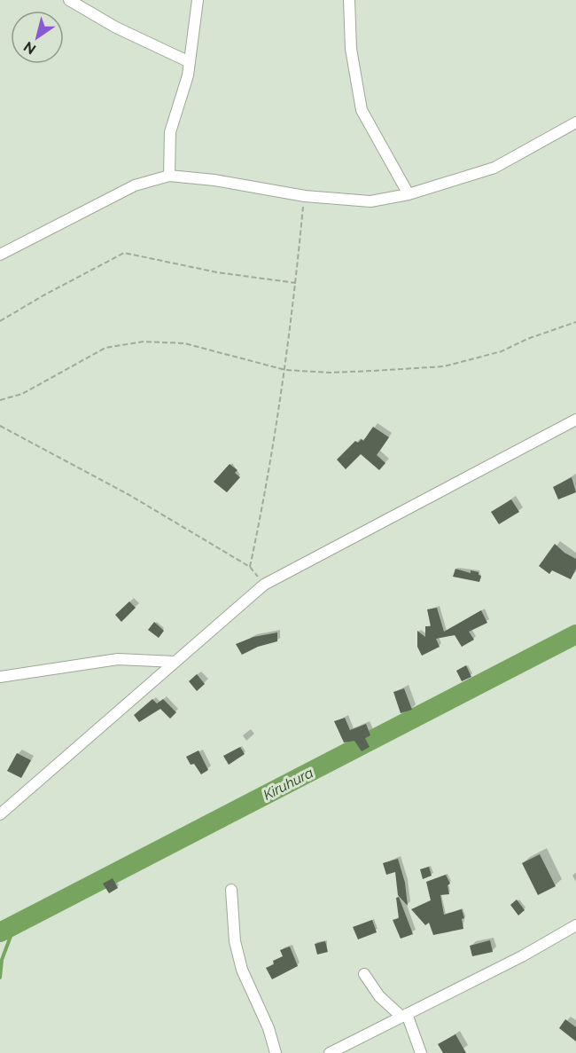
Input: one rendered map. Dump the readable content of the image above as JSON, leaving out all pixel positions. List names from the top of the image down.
{
  "water": ["Kiruhura"],
  "north": "bottom left"
}
